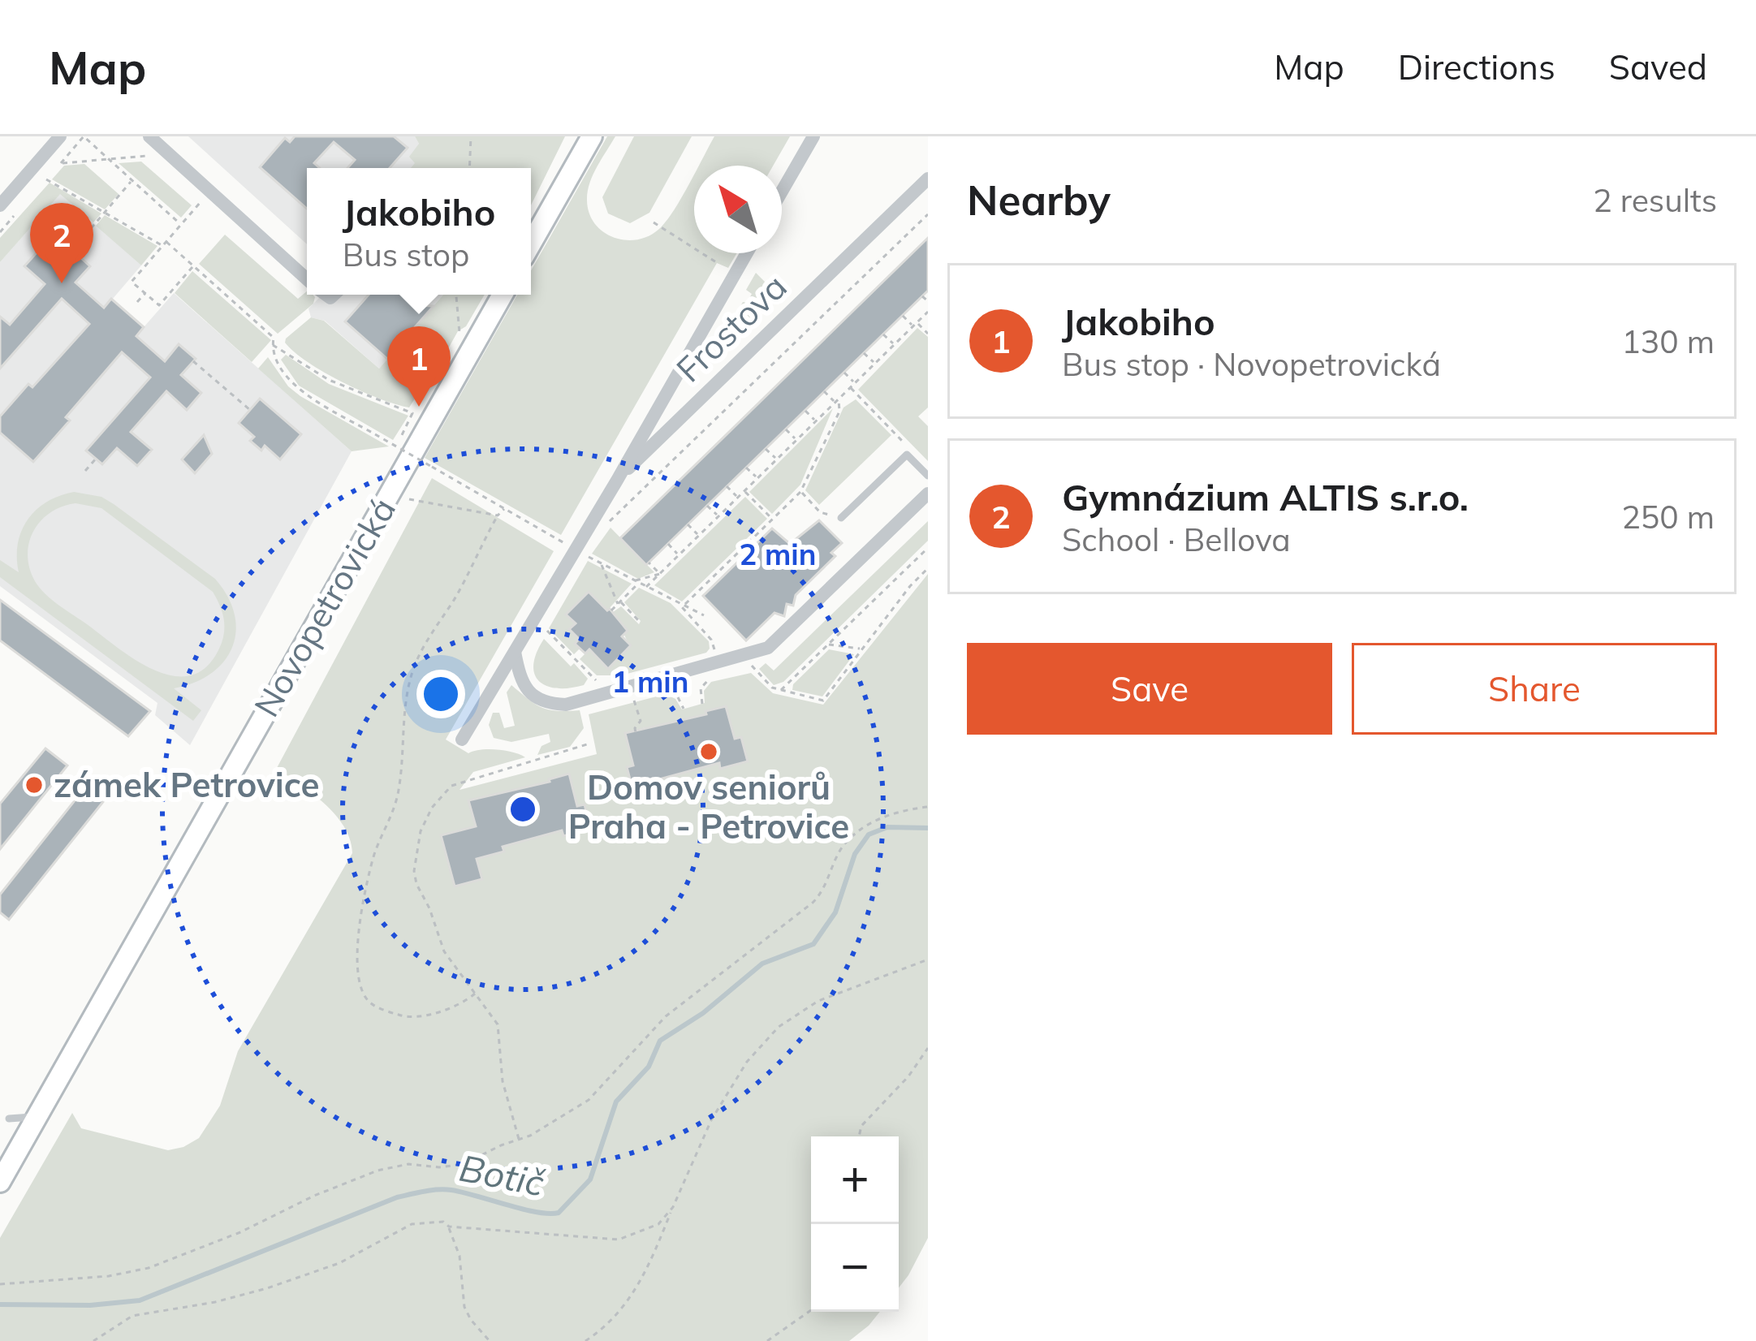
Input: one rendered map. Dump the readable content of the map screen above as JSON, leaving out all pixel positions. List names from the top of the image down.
{
  "streets": {
    "main road": ["Novopetrovická"],
    "street": ["Frostova"]
  },
  "water": ["Botič"],
  "places": ["Domov seniorů Praha - Petrovice", "zámek Petrovice"],
  "north": "top left",
  "page": {
    "header": "Map",
    "nav": ["Map", "Directions", "Saved"],
    "heading": ["Nearby", "2 results"],
    "popup": ["Jakobiho", "Bus stop"],
    "pins": ["2", "1"],
    "list": [
      {
        "mark": "1",
        "name": "Jakobiho",
        "note": "Bus stop · Novopetrovická",
        "value": "130 m"
      },
      {
        "mark": "2",
        "name": "Gymnázium ALTIS s.r.o.",
        "note": "School · Bellova",
        "value": "250 m"
      }
    ],
    "buttons": ["Save", "Share"],
    "map_buttons": ["+", "−"]
  },
  "rings": ["2 min", "1 min"]
}
